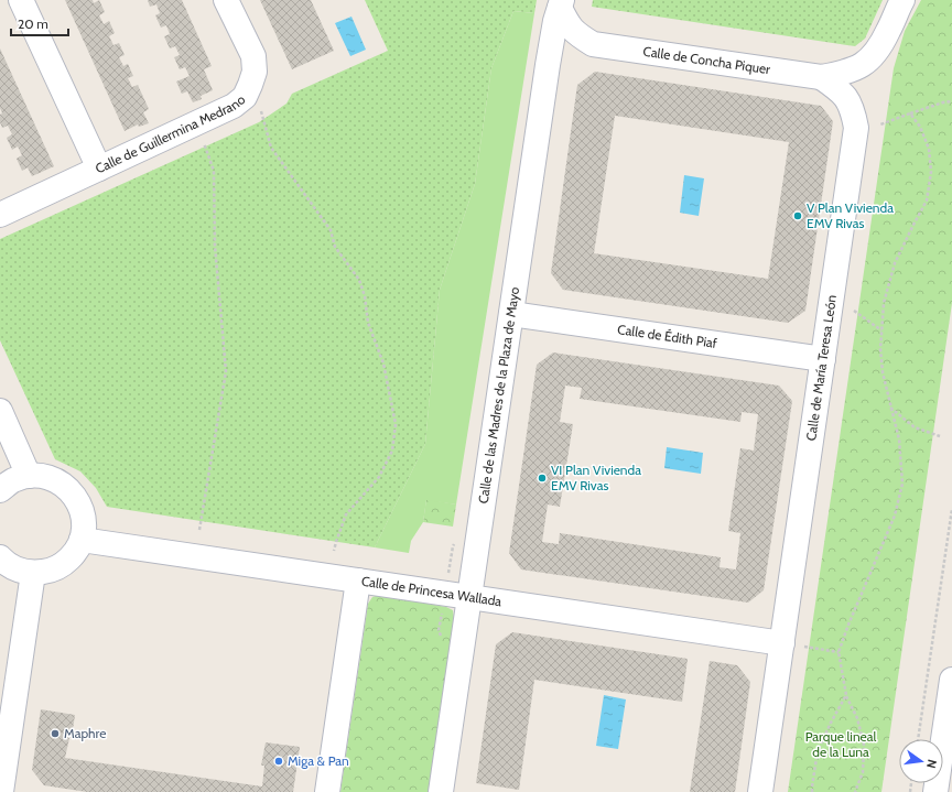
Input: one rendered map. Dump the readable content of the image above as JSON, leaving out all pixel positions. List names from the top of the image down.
{
  "streets": {
    "street": [
      "Calle de Concha Piquer",
      "Calle de Guillermina Medrano",
      "Calle de Édith Piaf",
      "Calle de María Teresa León",
      "Calle de las Madres de la Plaza de Mayo",
      "Calle de Princesa Wallada"
    ]
  },
  "crossings": [
    ["Calle de Concha Piquer", "Calle de María Teresa León"],
    ["Calle de Concha Piquer", "Calle de las Madres de la Plaza de Mayo"],
    ["Calle de Édith Piaf", "Calle de María Teresa León"],
    ["Calle de Édith Piaf", "Calle de las Madres de la Plaza de Mayo"],
    ["Calle de María Teresa León", "Calle de Princesa Wallada"],
    ["Calle de las Madres de la Plaza de Mayo", "Calle de Princesa Wallada"]
  ],
  "parks": ["Parque lineal de la Luna"],
  "places": [
    "V Plan Vivienda EMV Rivas",
    "VI Plan Vivienda EMV Rivas",
    "Maphre",
    "Miga & Pan"
  ],
  "scale_bar": "20 m",
  "north": "right"
}
